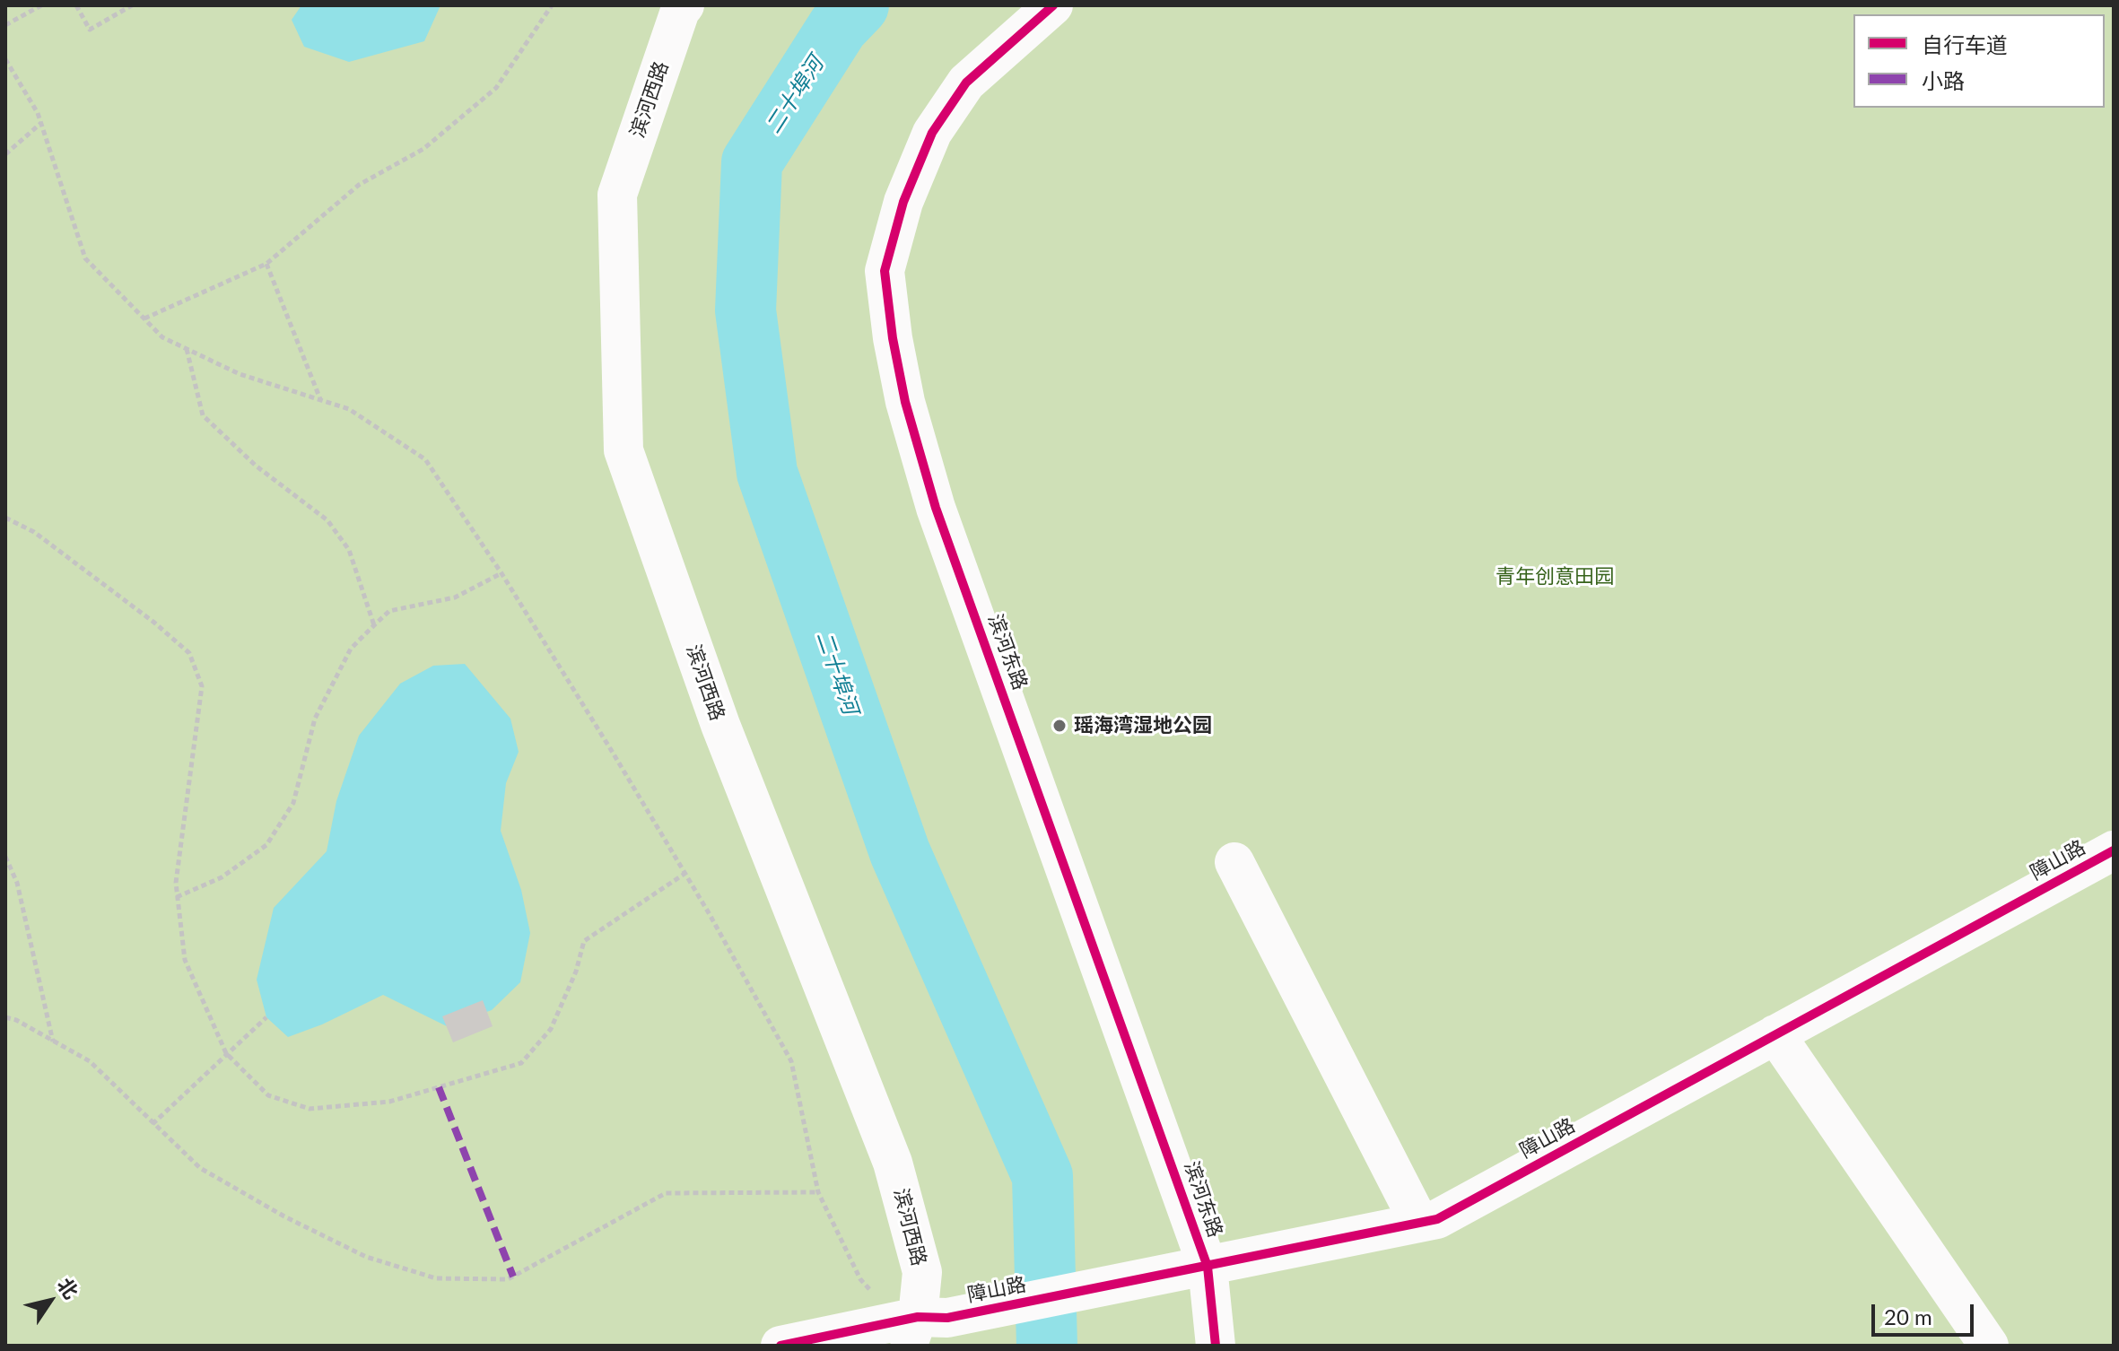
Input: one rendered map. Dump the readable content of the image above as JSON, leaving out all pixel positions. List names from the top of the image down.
{
  "streets": {
    "street": ["滨河西路", "滨河东路", "障山路"]
  },
  "crossings": [
    ["滨河西路", "障山路"],
    ["滨河东路", "障山路"]
  ],
  "water": ["二十埠河"],
  "parks": ["青年创意田园"],
  "places": ["瑶海湾湿地公园"],
  "legend": ["自行车道", "小路"],
  "scale_bar": "20 m",
  "north": "top right"
}
